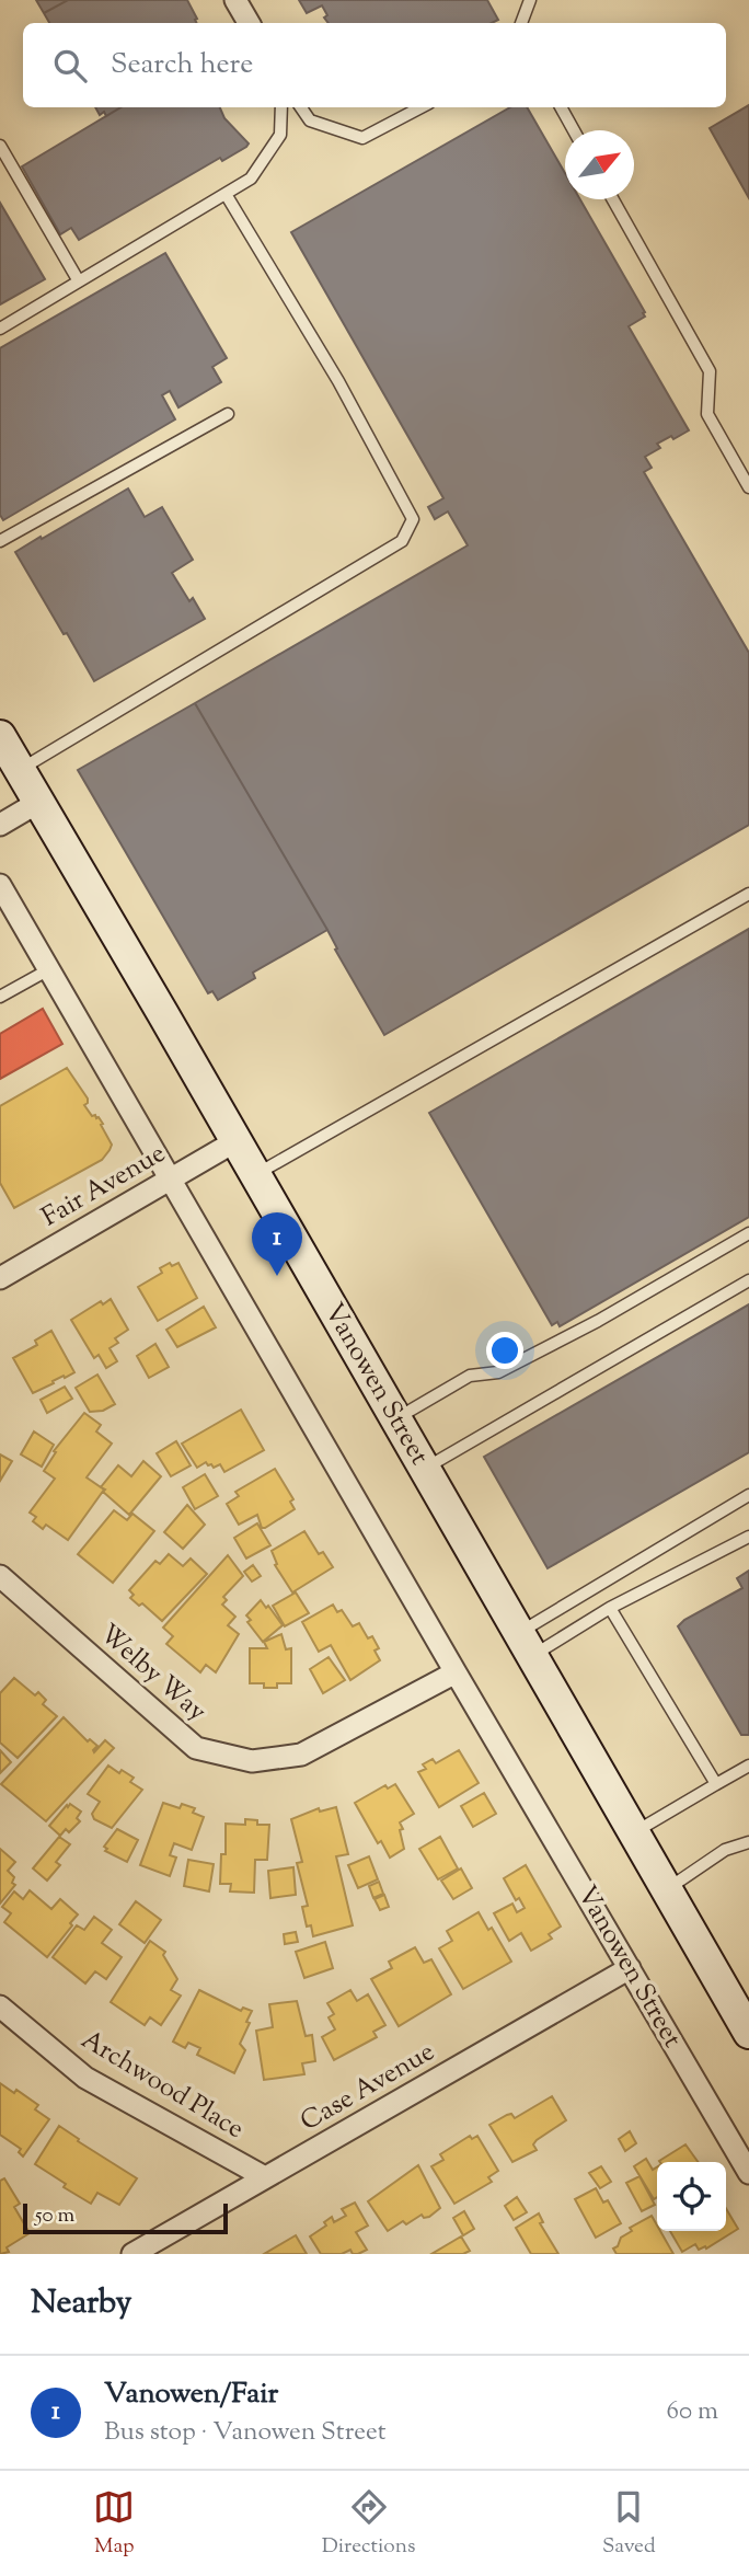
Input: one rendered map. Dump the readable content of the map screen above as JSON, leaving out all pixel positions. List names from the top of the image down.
{
  "streets": {
    "main road": ["Vanowen Street"],
    "street": [
      "Fair Avenue",
      "Welby Way",
      "Archwood Place",
      "Case Avenue"
    ]
  },
  "crossings": [
    ["Fair Avenue", "Vanowen Street"],
    ["Vanowen Street", "Welby Way"],
    ["Vanowen Street", "Case Avenue"],
    ["Archwood Place", "Case Avenue"]
  ],
  "scale_bar": "50 m",
  "north": "top right",
  "page": {
    "search": "Search here",
    "pins": "1",
    "scale": "50 m",
    "heading": "Nearby",
    "list": [
      {
        "mark": "1",
        "name": "Vanowen/Fair",
        "note": "Bus stop · Vanowen Street",
        "value": "60 m"
      }
    ],
    "nav": ["Map", "Directions", "Saved"]
  }
}
